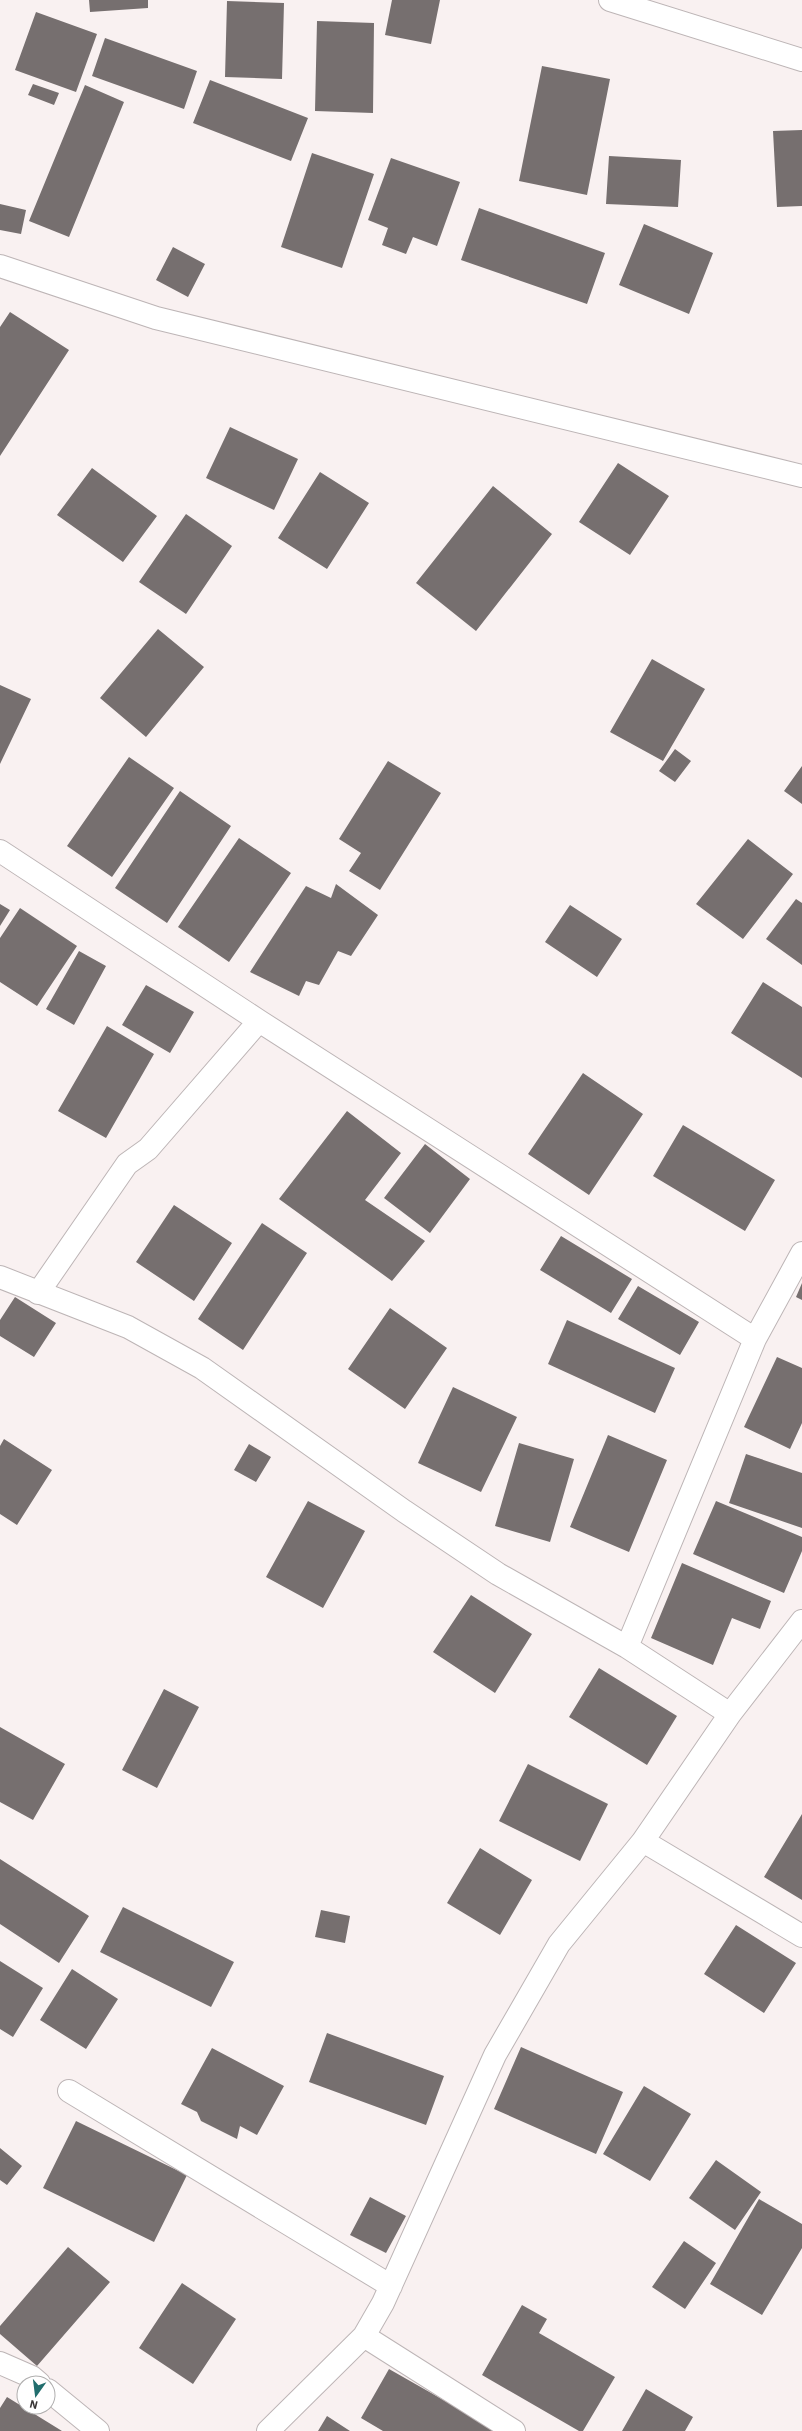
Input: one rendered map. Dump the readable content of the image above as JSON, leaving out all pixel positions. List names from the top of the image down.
{
  "north": "bottom"
}
